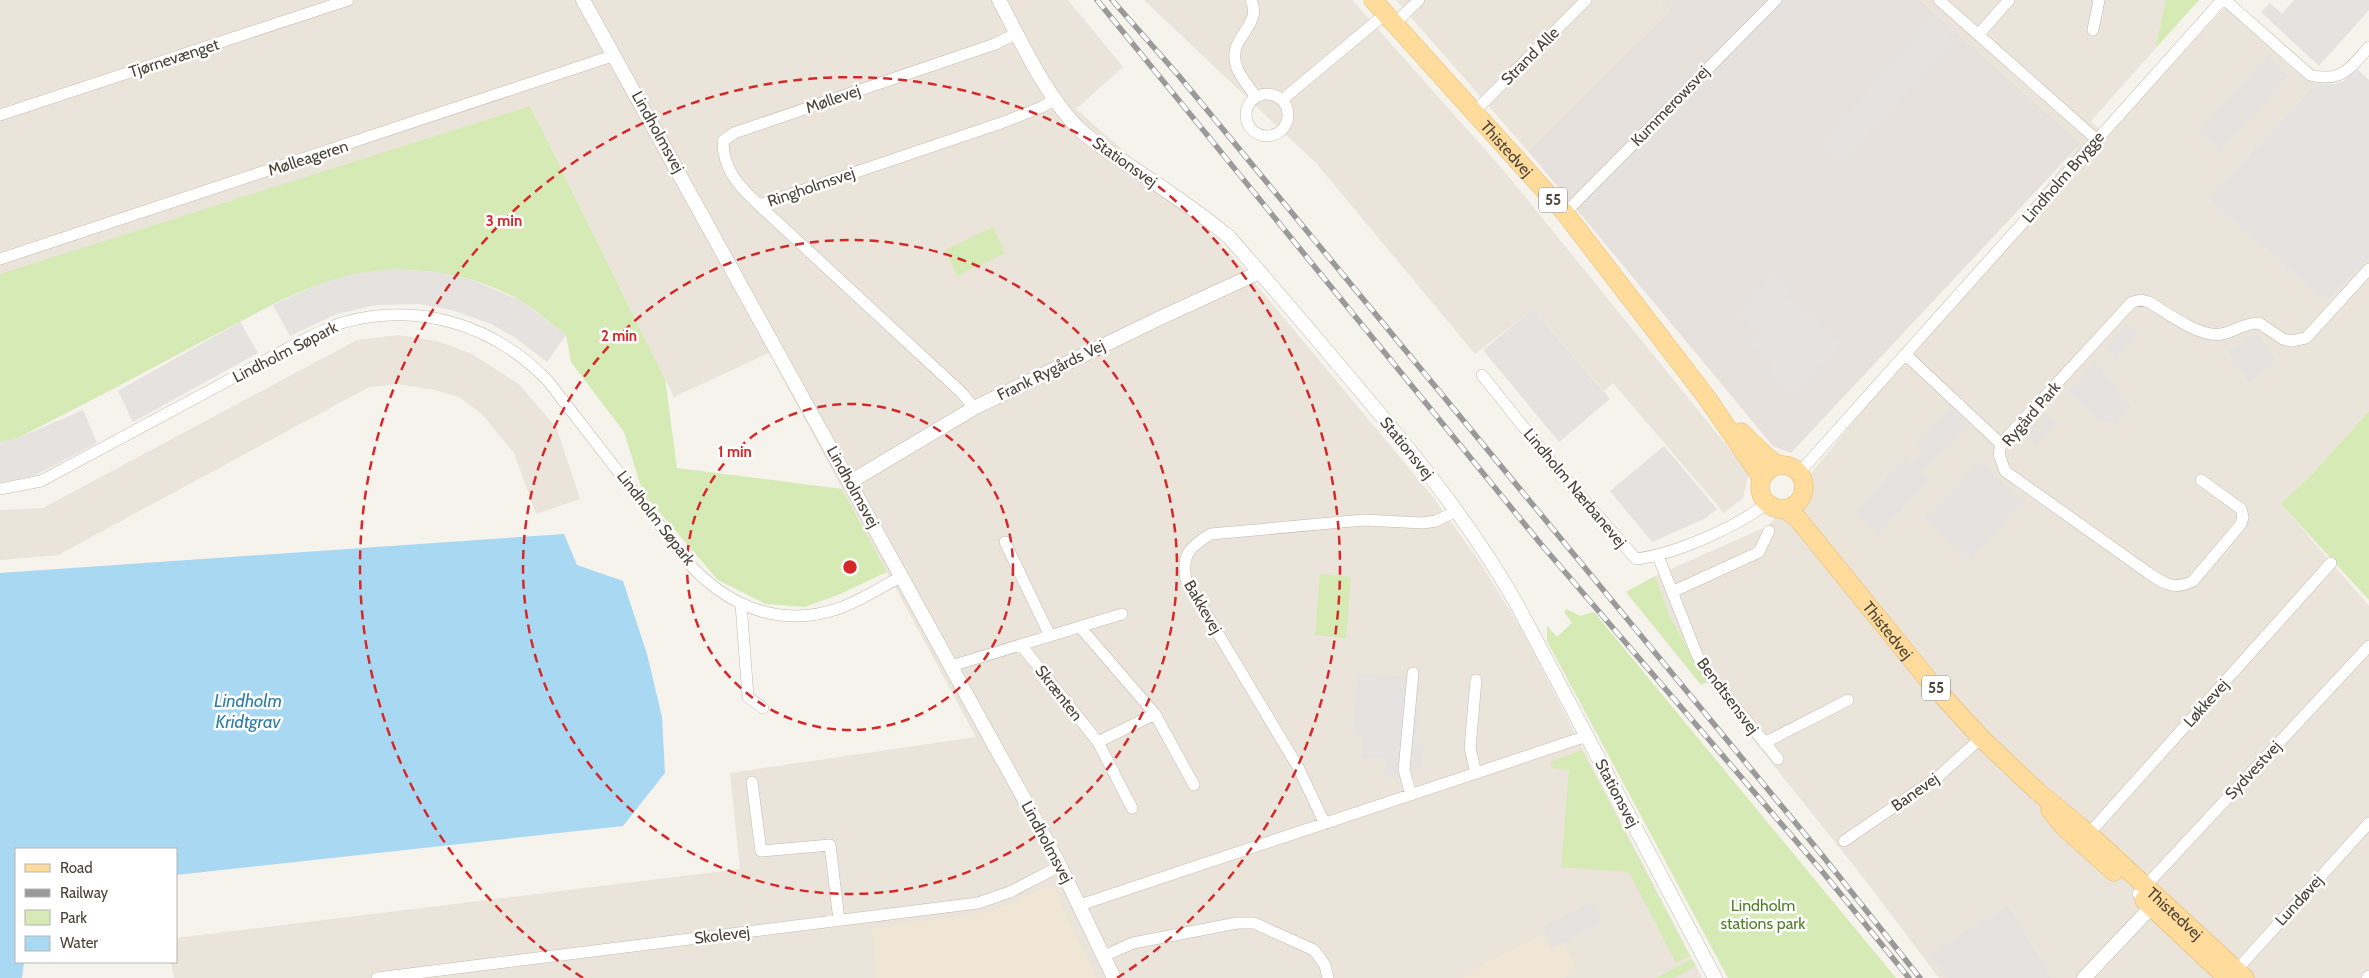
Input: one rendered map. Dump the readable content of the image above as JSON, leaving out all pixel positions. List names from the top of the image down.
{
  "streets": {
    "main road": ["Thistedvej", "55"],
    "street": [
      "Strand Alle",
      "Tjørnevænget",
      "Møllevej",
      "Kummerowsvej",
      "Lindholmsvej",
      "Mølleageren",
      "Stationsvej",
      "Lindholm Brygge",
      "Ringholmsvej",
      "Lindholm Søpark",
      "Frank Rygårds Vej",
      "Rygård Park",
      "Lindholm Nærbanevej",
      "Bakkevej",
      "Skrænten",
      "Bendtsensvej",
      "Løkkevej",
      "Sydvestvej",
      "Banevej",
      "Lundøvej",
      "Skolevej"
    ]
  },
  "crossings": [
    ["Strand Alle", "Thistedvej"],
    ["Møllevej", "Stationsvej"],
    ["Møllevej", "Ringholmsvej"],
    ["Kummerowsvej", "Thistedvej"],
    ["Lindholmsvej", "Mølleageren"],
    ["Lindholmsvej", "Lindholm Søpark"],
    ["Lindholmsvej", "Frank Rygårds Vej"],
    ["Lindholmsvej", "Skrænten"],
    ["Lindholmsvej", "Skolevej"],
    ["Thistedvej", "Lindholm Brygge"],
    ["Thistedvej", "55"],
    ["Thistedvej", "Lindholm Nærbanevej"],
    ["Thistedvej", "Løkkevej"],
    ["Thistedvej", "Sydvestvej"],
    ["Thistedvej", "Banevej"],
    ["Thistedvej", "Lundøvej"],
    ["Stationsvej", "Ringholmsvej"],
    ["Stationsvej", "Frank Rygårds Vej"],
    ["Stationsvej", "Bakkevej"],
    ["Lindholm Brygge", "55"],
    ["Lindholm Brygge", "Lindholm Nærbanevej"],
    ["Ringholmsvej", "Frank Rygårds Vej"],
    ["55", "Lindholm Nærbanevej"],
    ["Lindholm Nærbanevej", "Bendtsensvej"]
  ],
  "water": ["Lindholm Kridtgrav"],
  "parks": ["Lindholm stations park"],
  "legend": [
    "Road",
    "Railway",
    "Park",
    "Water"
  ],
  "rings": ["3 min", "2 min", "1 min"]
}
